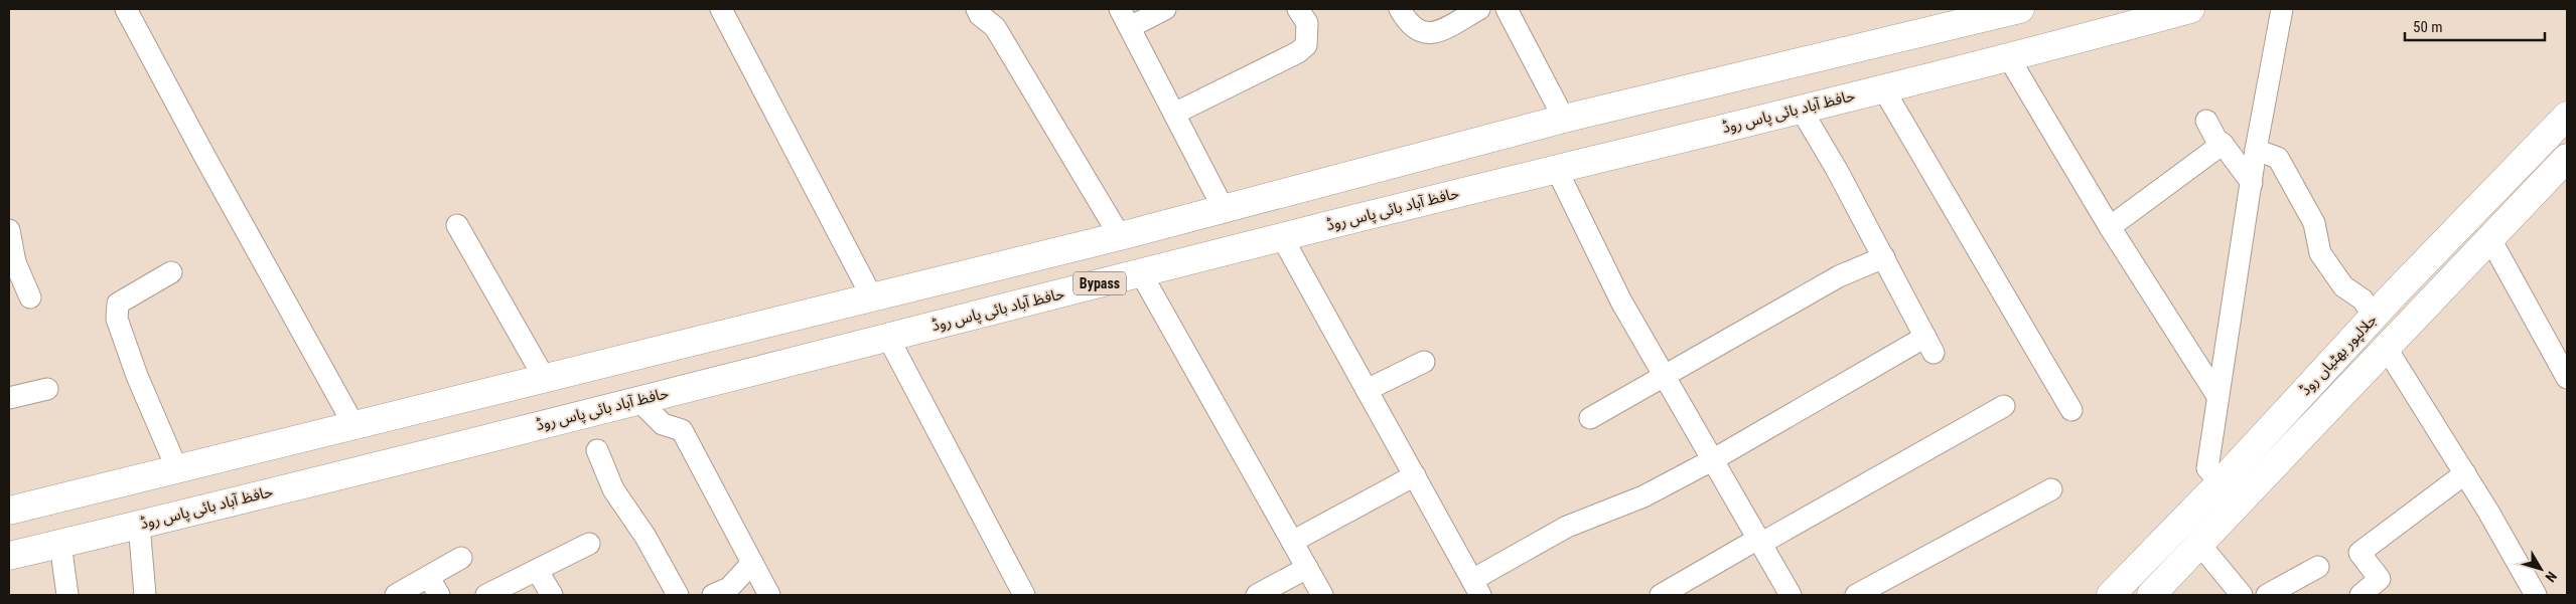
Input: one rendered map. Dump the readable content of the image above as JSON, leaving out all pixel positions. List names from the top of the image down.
{
  "streets": {
    "main road": ["حافظ آباد بائی پاس روڈ", "Bypass", "جلالپور بھٹیاں روڈ"]
  },
  "scale_bar": "50 m",
  "north": "bottom right"
}
